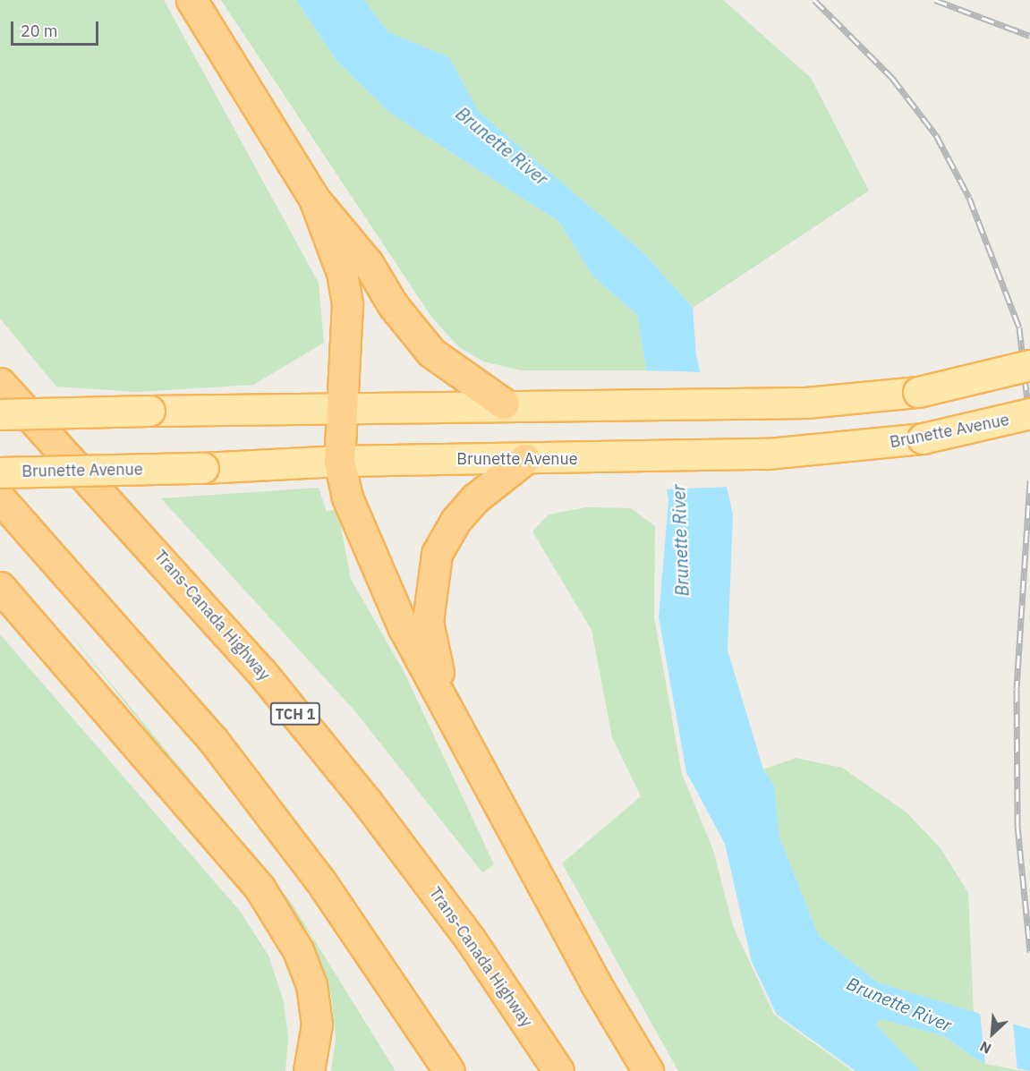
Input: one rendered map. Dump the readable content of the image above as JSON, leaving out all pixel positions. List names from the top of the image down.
{
  "streets": {
    "highway": ["Trans-Canada Highway", "TCH 1"],
    "main road": ["Brunette Avenue"]
  },
  "water": ["Brunette River"],
  "scale_bar": "20 m",
  "north": "bottom left"
}
